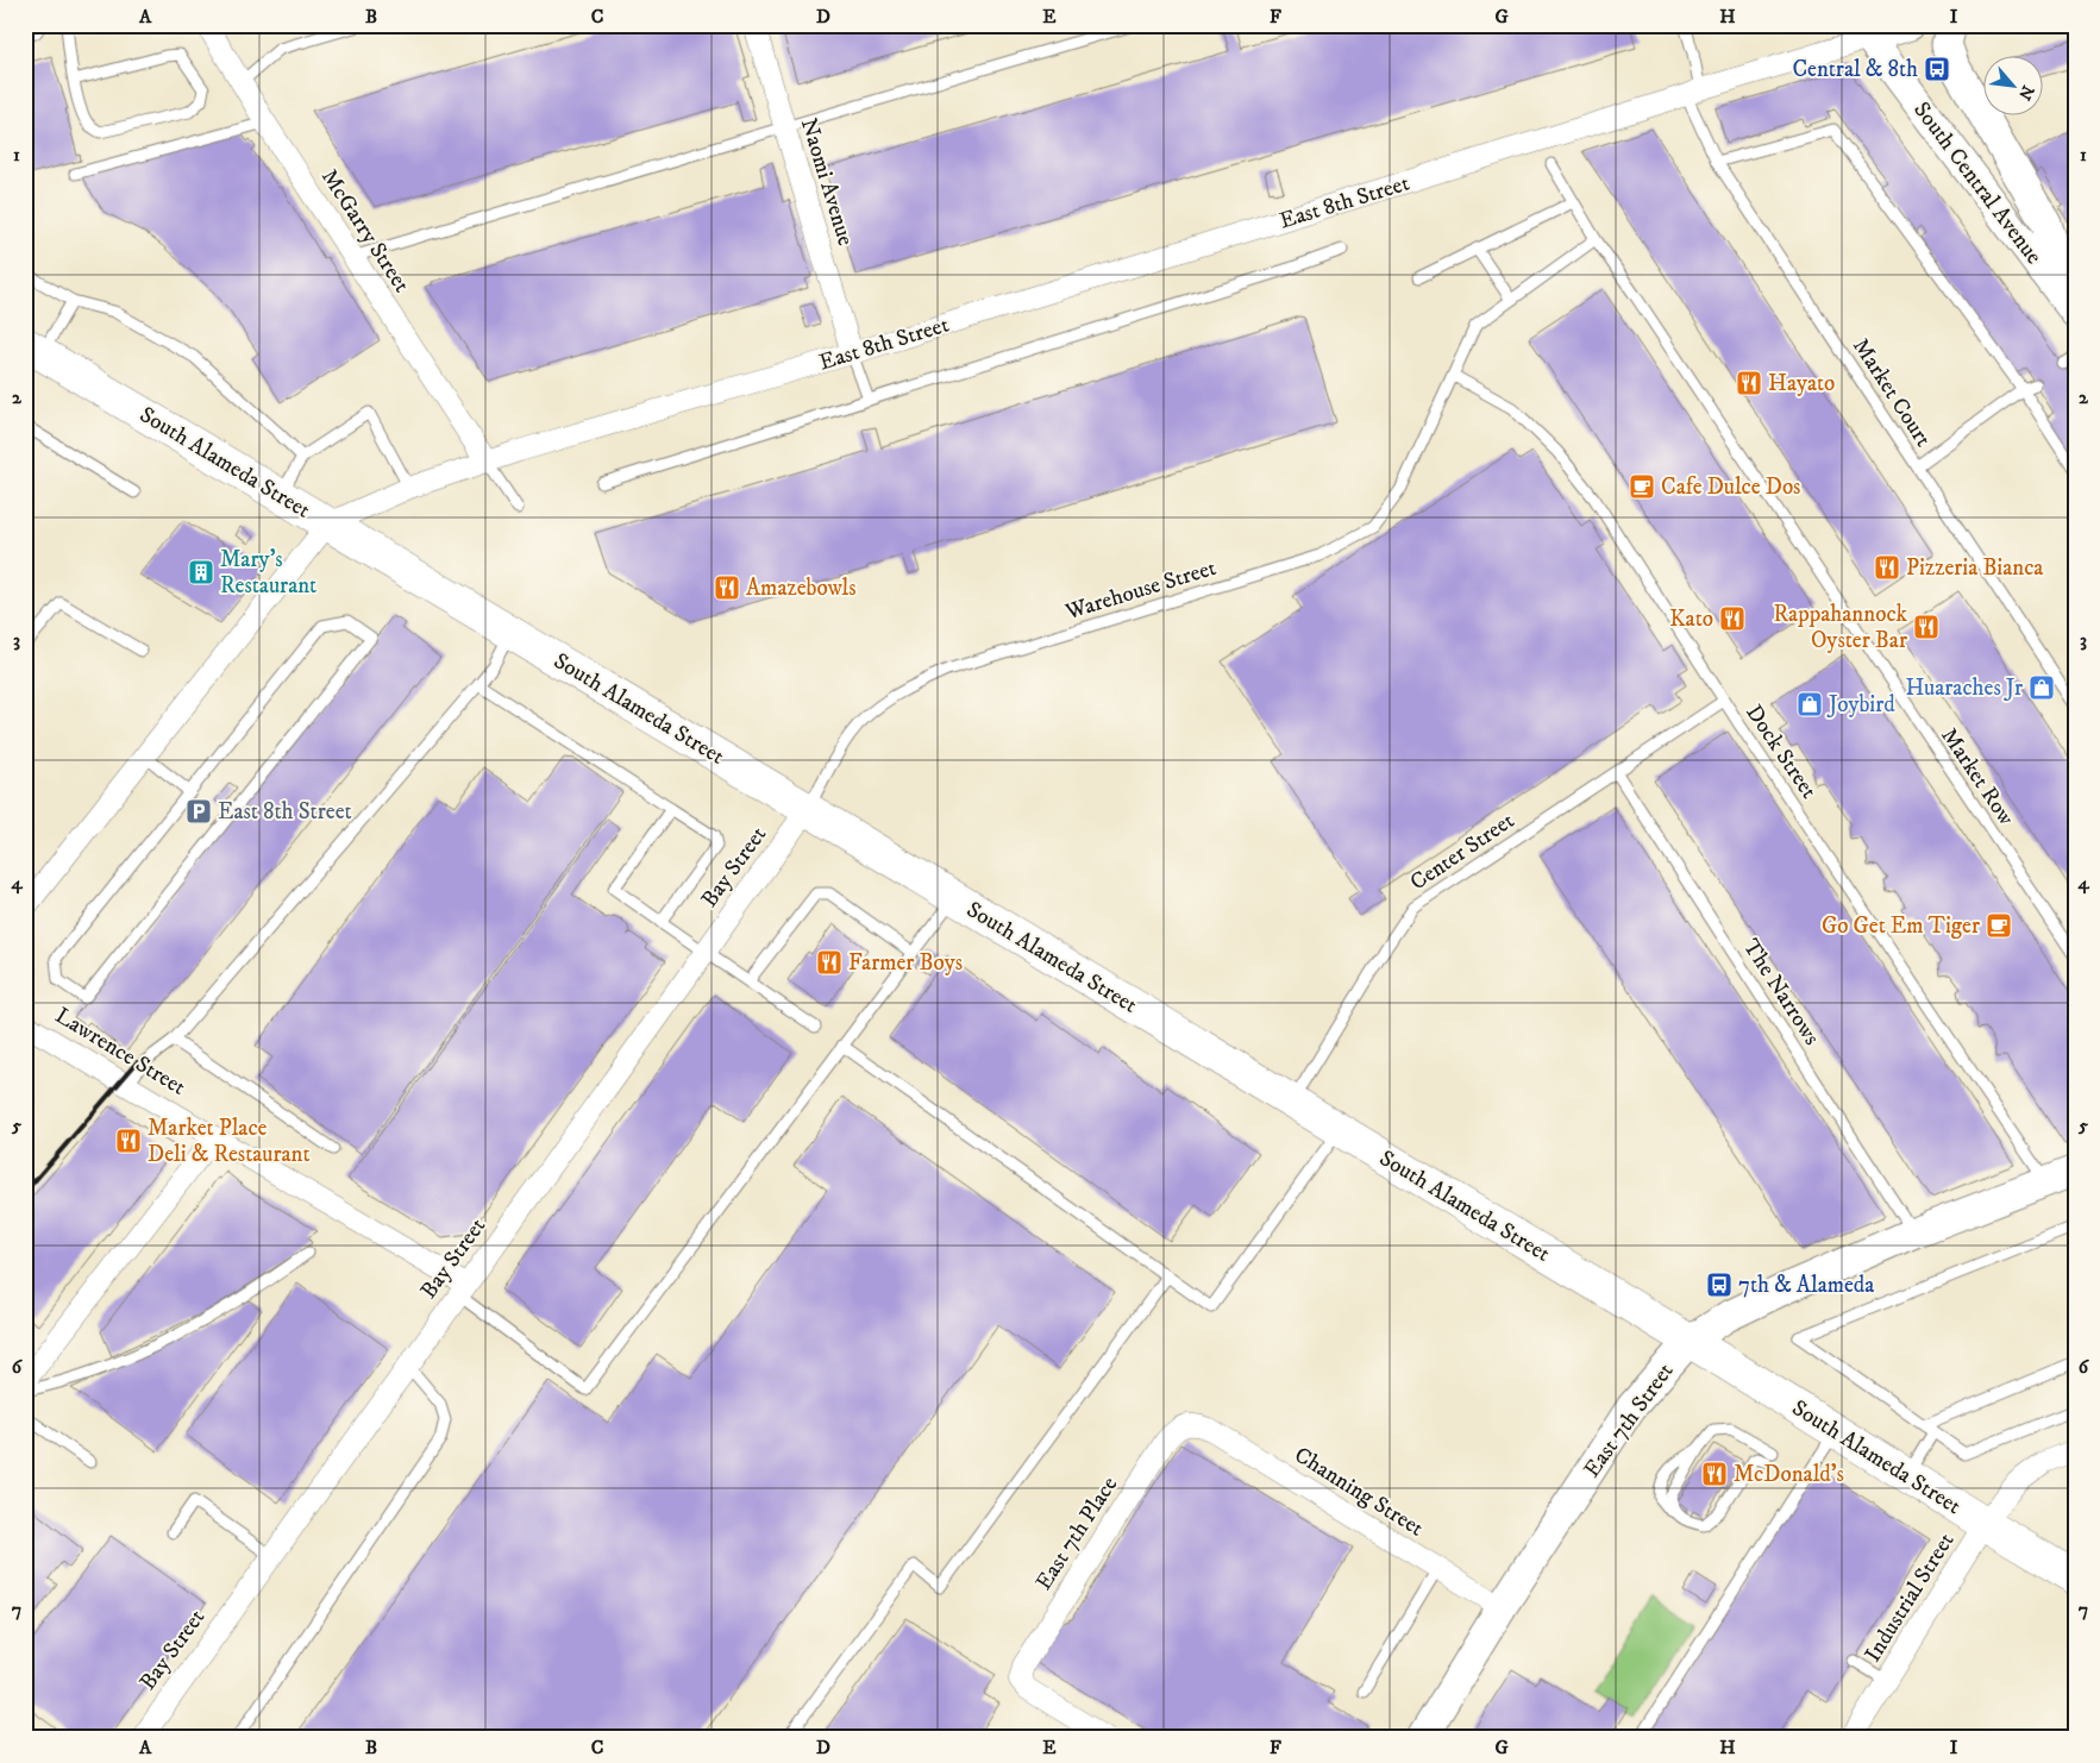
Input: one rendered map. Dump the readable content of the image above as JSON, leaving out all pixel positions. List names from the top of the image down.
{
  "streets": {
    "main road": [
      "South Central Avenue",
      "East 8th Street",
      "South Alameda Street",
      "East 7th Street"
    ],
    "street": [
      "Naomi Avenue",
      "McGarry Street",
      "Bay Street",
      "Lawrence Street",
      "Channing Street",
      "East 7th Place",
      "Industrial Street"
    ],
    "lane": [
      "Market Court",
      "Warehouse Street",
      "Dock Street",
      "Market Row",
      "Center Street",
      "The Narrows"
    ]
  },
  "crossings": [
    ["Naomi Avenue", "East 8th Street"],
    ["South Central Avenue", "East 8th Street"],
    ["East 8th Street", "McGarry Street"],
    ["East 8th Street", "Market Court"],
    ["East 8th Street", "South Alameda Street"],
    ["South Alameda Street", "Warehouse Street"],
    ["South Alameda Street", "Center Street"],
    ["South Alameda Street", "Bay Street"],
    ["South Alameda Street", "East 7th Street"],
    ["South Alameda Street", "Industrial Street"],
    ["Warehouse Street", "Dock Street"],
    ["Warehouse Street", "Market Row"],
    ["Warehouse Street", "Bay Street"],
    ["Dock Street", "Center Street"],
    ["Dock Street", "East 7th Street"],
    ["Center Street", "The Narrows"],
    ["Bay Street", "Lawrence Street"],
    ["The Narrows", "East 7th Street"],
    ["East 7th Street", "Channing Street"],
    ["Channing Street", "East 7th Place"]
  ],
  "places": {
    "bus stop": ["Central & 8th", "7th & Alameda"],
    "restaurant": [
      "Hayato",
      "Pizzeria Bianca",
      "Amazebowls",
      "Kato",
      "Rappahannock Oyster Bar",
      "Farmer Boys",
      "Market Place Deli & Restaurant",
      "McDonald's"
    ],
    "cafe": ["Cafe Dulce Dos", "Go Get Em Tiger"],
    "building": ["Mary's Restaurant"],
    "shop": ["Huaraches Jr", "Joybird"],
    "parking": ["East 8th Street"]
  },
  "north": "bottom right",
  "grid": {
    "columns": [
      "A",
      "B",
      "C",
      "D",
      "E",
      "F",
      "G",
      "H",
      "I"
    ],
    "rows": [
      "1",
      "2",
      "3",
      "4",
      "5",
      "6",
      "7"
    ]
  }
}
